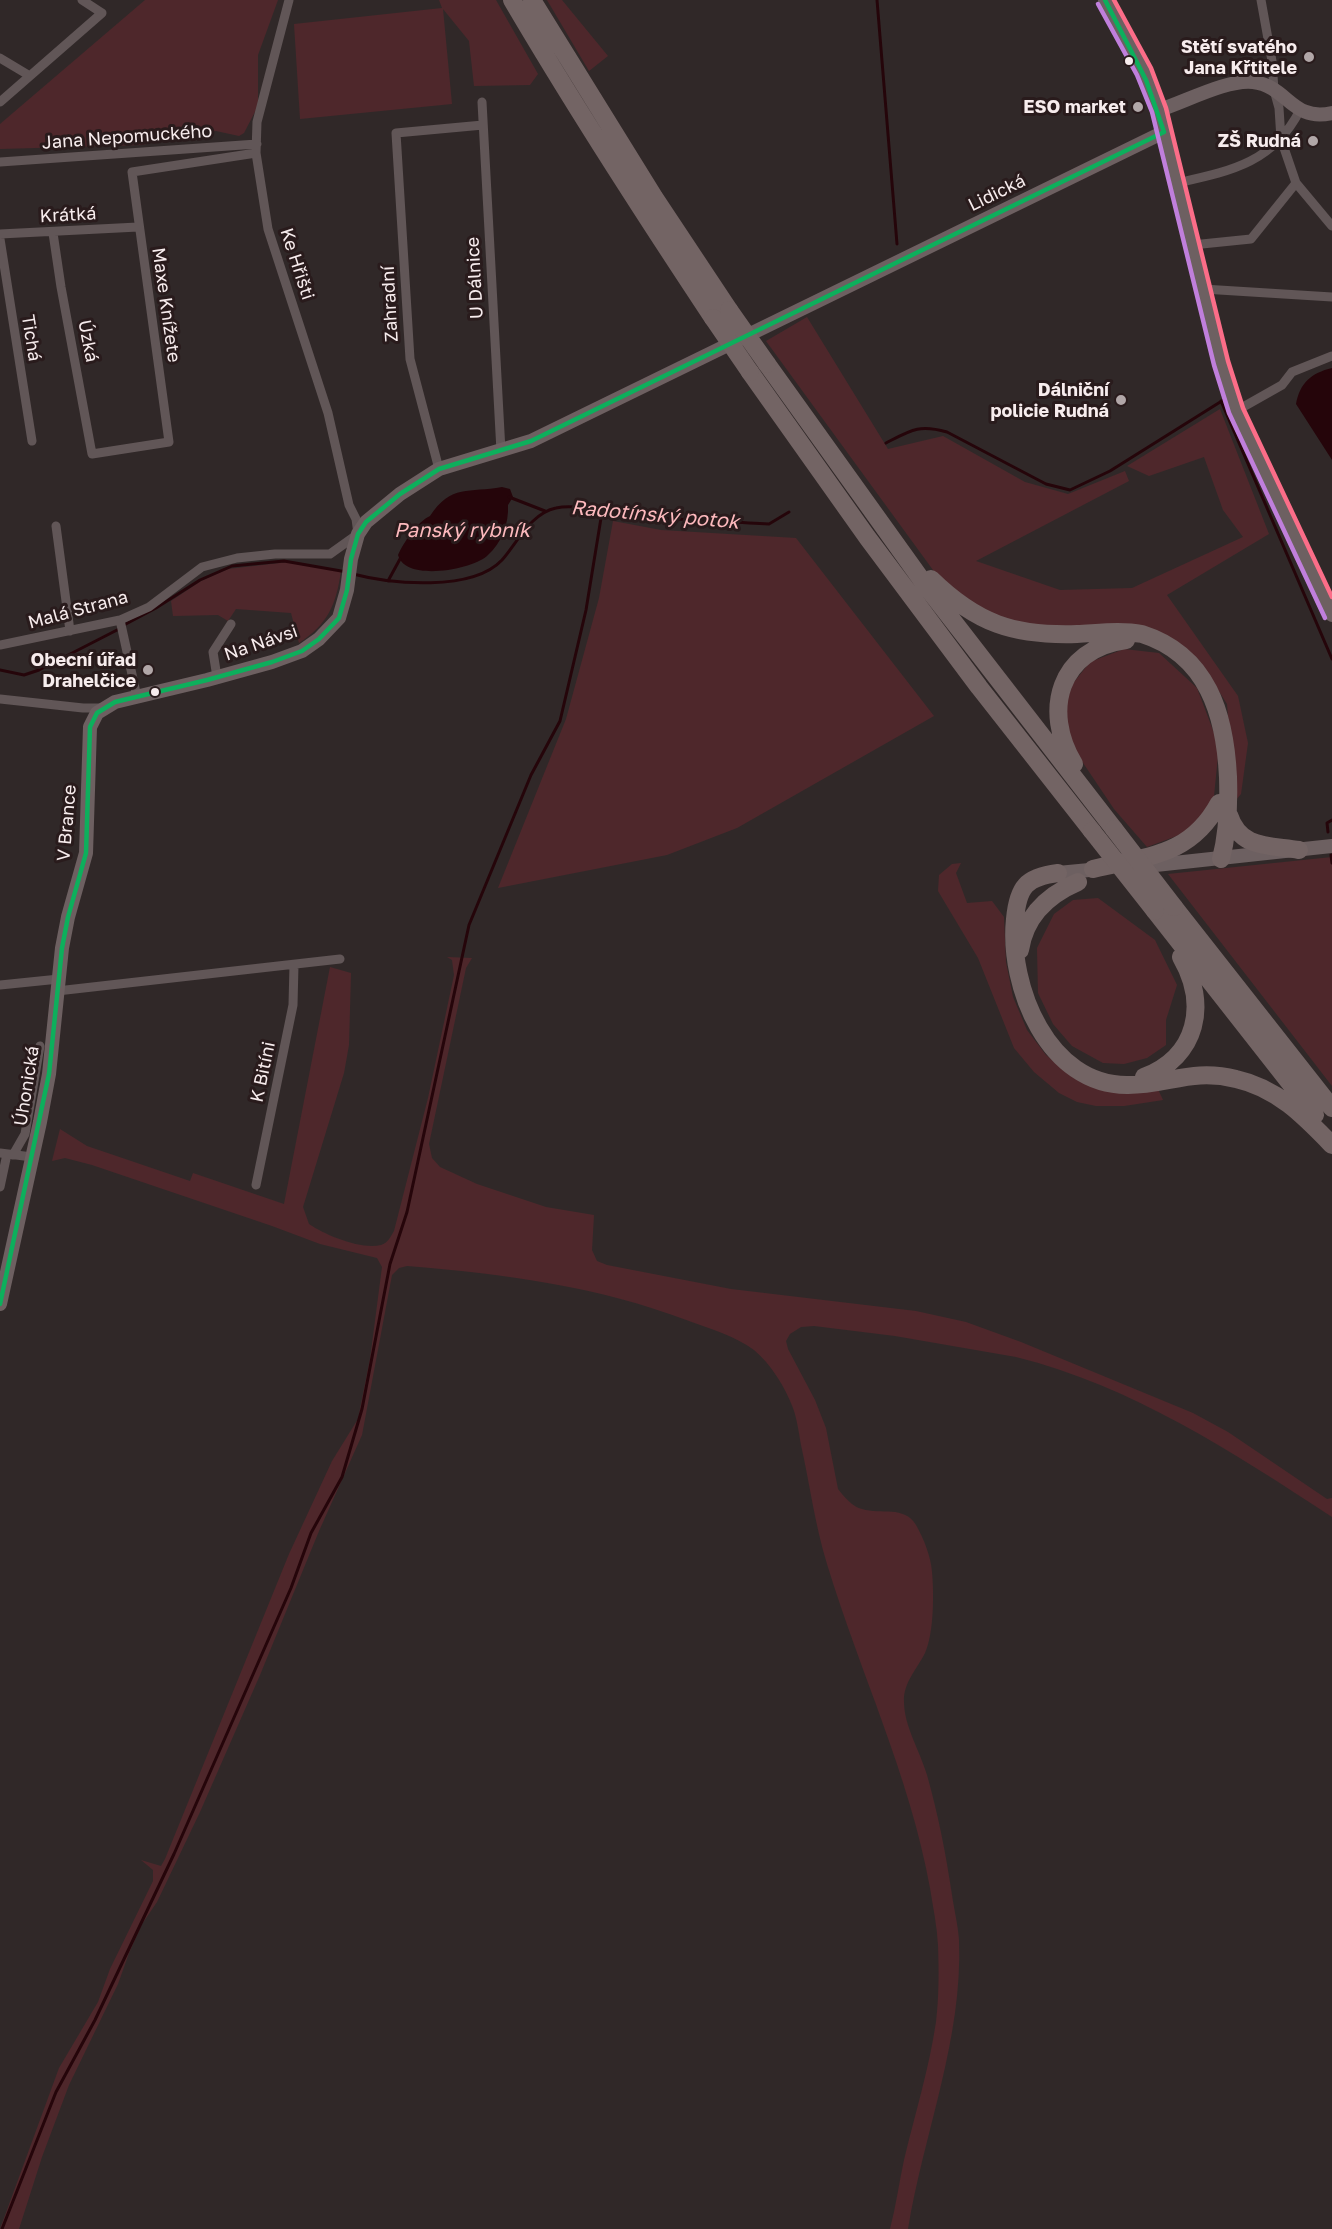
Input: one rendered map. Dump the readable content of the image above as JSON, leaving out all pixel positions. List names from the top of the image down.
{
  "streets": {
    "main road": [
      "Lidická",
      "Na Návsi",
      "V Brance",
      "Úhonická"
    ],
    "street": [
      "Jana Nepomuckého",
      "Krátká",
      "Ke Hřišti",
      "U Dálnice",
      "Zahradní",
      "Maxe Knížete",
      "Tichá",
      "Úzká",
      "Malá Strana",
      "K Bitíni"
    ]
  },
  "crossings": [
    ["Jana Nepomuckého", "Ke Hřišti"],
    ["Jana Nepomuckého", "Maxe Knížete"],
    ["Lidická", "Ke Hřišti"],
    ["Lidická", "U Dálnice"],
    ["Lidická", "Zahradní"],
    ["Lidická", "Malá Strana"],
    ["Lidická", "Na Návsi"],
    ["Krátká", "Maxe Knížete"],
    ["Krátká", "Úzká"],
    ["Ke Hřišti", "Malá Strana"],
    ["Ke Hřišti", "Na Návsi"],
    ["U Dálnice", "Zahradní"],
    ["Maxe Knížete", "Úzká"],
    ["Malá Strana", "Na Návsi"],
    ["Na Návsi", "V Brance"],
    ["V Brance", "Úhonická"]
  ],
  "water": ["Radotínský potok", "Panský rybník"],
  "places": [
    "Stětí svatého Jana Křtitele",
    "ESO market",
    "ZŠ Rudná",
    "Dálniční policie Rudná",
    "Obecní úřad Drahelčice"
  ]
}
